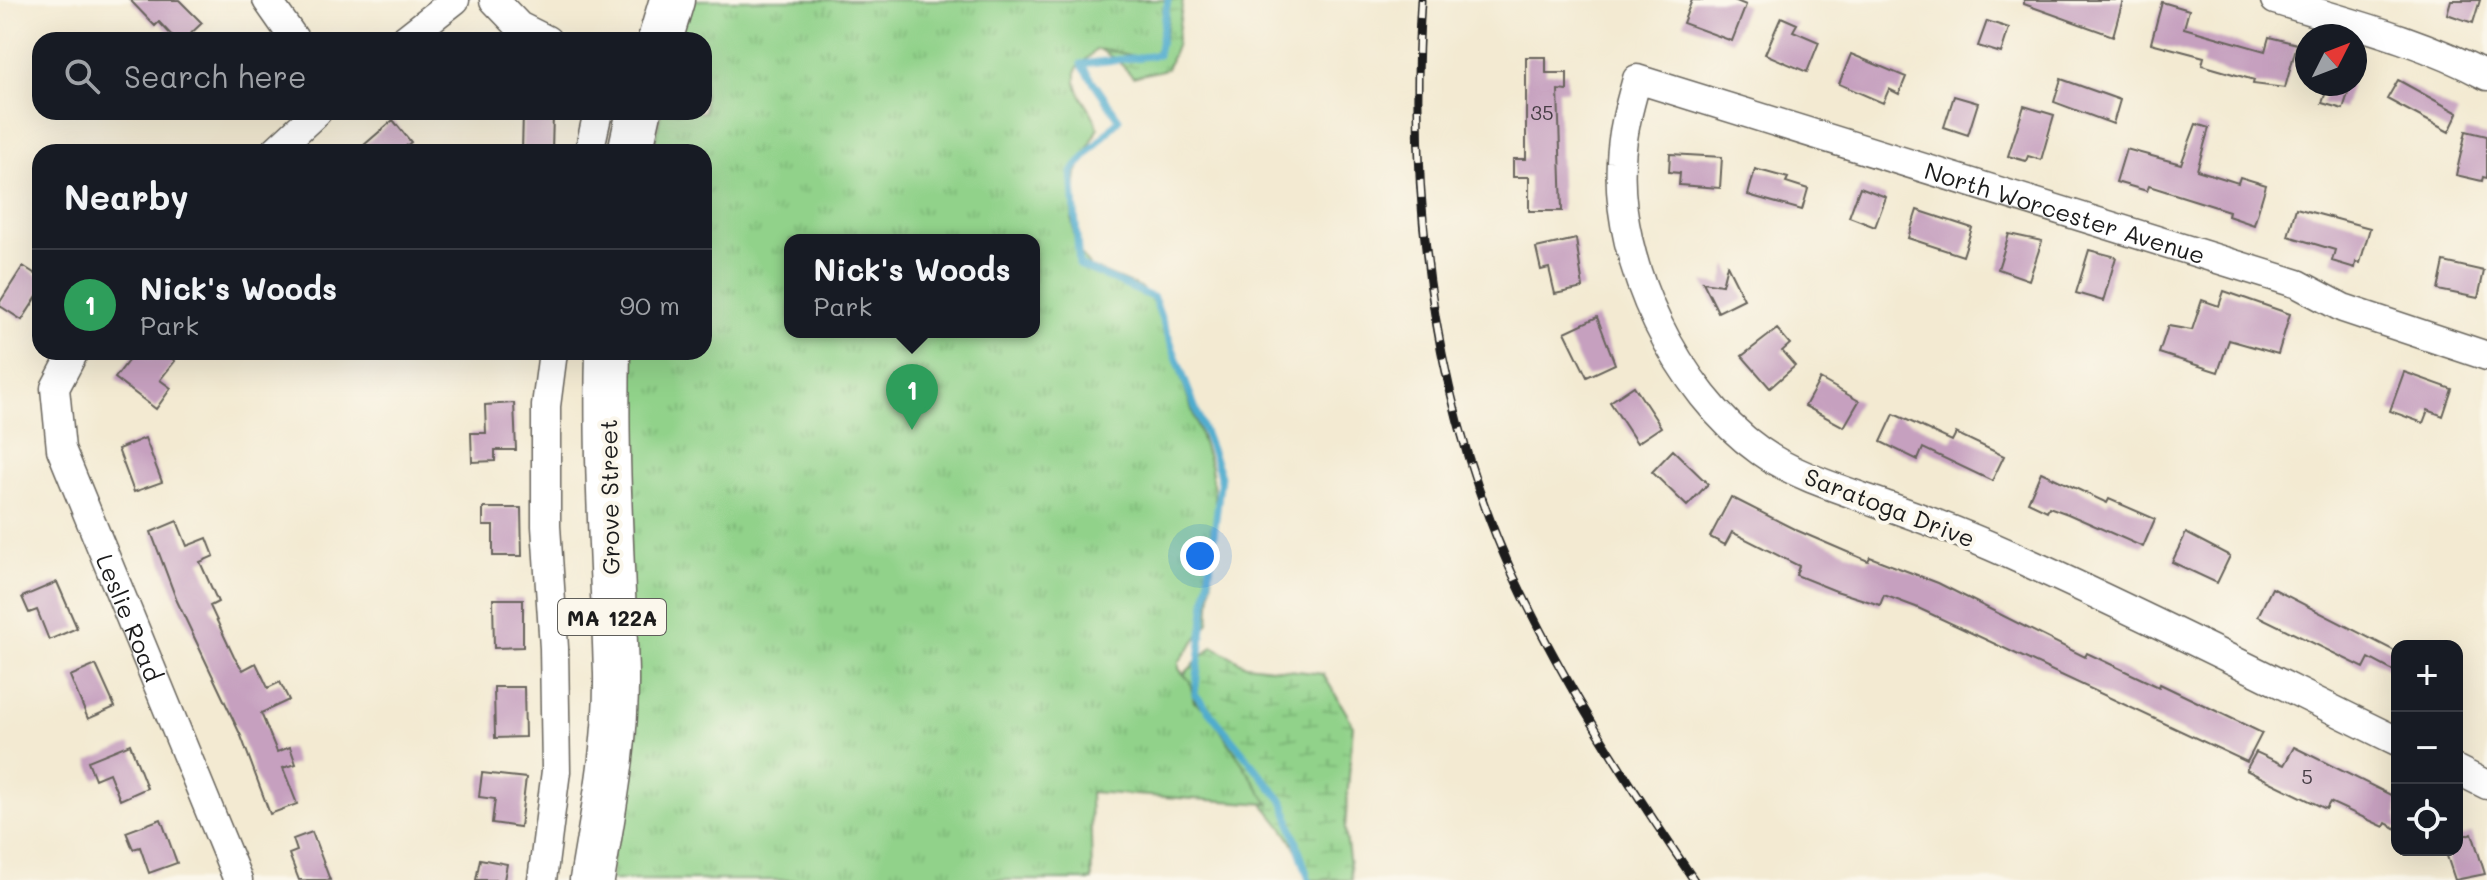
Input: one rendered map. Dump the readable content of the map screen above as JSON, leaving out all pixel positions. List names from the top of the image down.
{
  "streets": {
    "main road": ["Grove Street", "MA 122A"],
    "street": ["North Worcester Avenue", "Saratoga Drive", "Leslie Road"]
  },
  "crossings": [
    ["North Worcester Avenue", "Saratoga Drive"]
  ],
  "house_numbers": ["35", "5"],
  "north": "top right",
  "page": {
    "search": "Search here",
    "heading": "Nearby",
    "popup": ["Nick's Woods", "Park"],
    "list": [
      {
        "mark": "1",
        "name": "Nick's Woods",
        "note": "Park",
        "value": "90 m"
      }
    ],
    "pins": "1",
    "map_buttons": ["+", "−"]
  }
}
